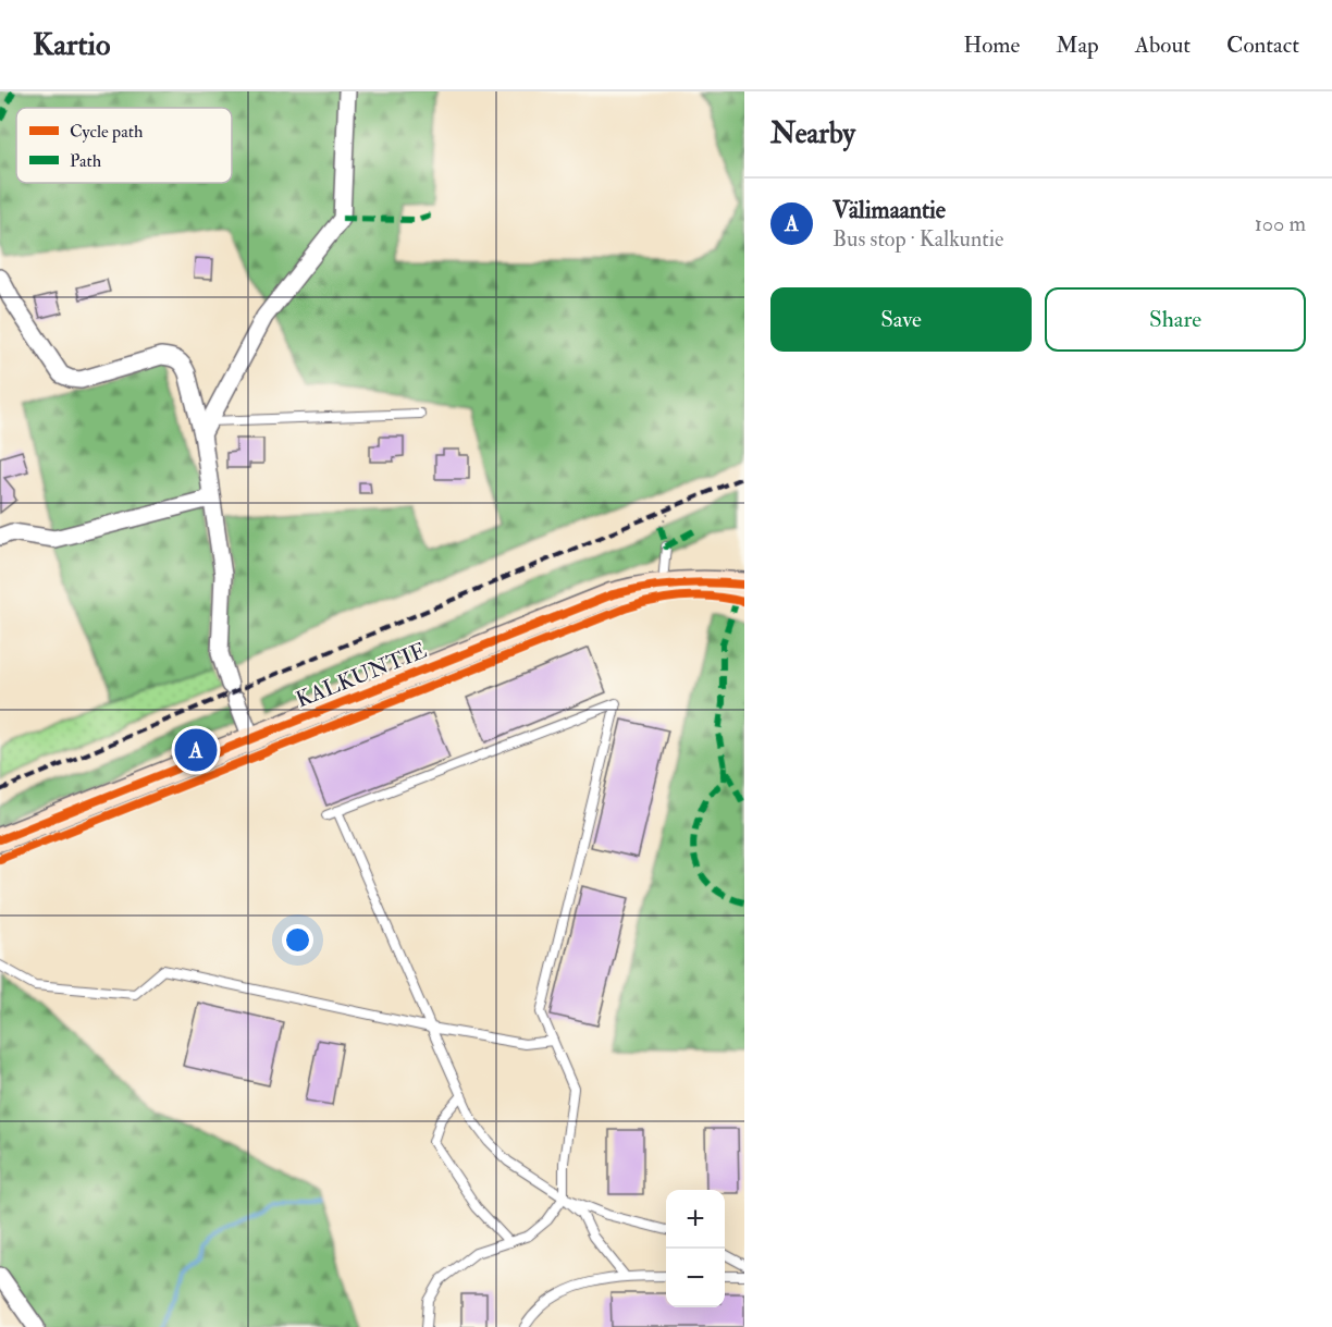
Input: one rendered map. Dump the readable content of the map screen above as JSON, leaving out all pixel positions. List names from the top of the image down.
{
  "streets": {
    "street": ["KALKUNTIE"]
  },
  "legend": ["Cycle path", "Path"],
  "page": {
    "header": "Kartio",
    "nav": [
      "Home",
      "Map",
      "About",
      "Contact"
    ],
    "heading": "Nearby",
    "list": [
      {
        "mark": "A",
        "name": "Välimaantie",
        "note": "Bus stop · Kalkuntie",
        "value": "100 m"
      }
    ],
    "buttons": ["Save", "Share"],
    "pins": "A",
    "map_buttons": ["+", "−"]
  }
}
